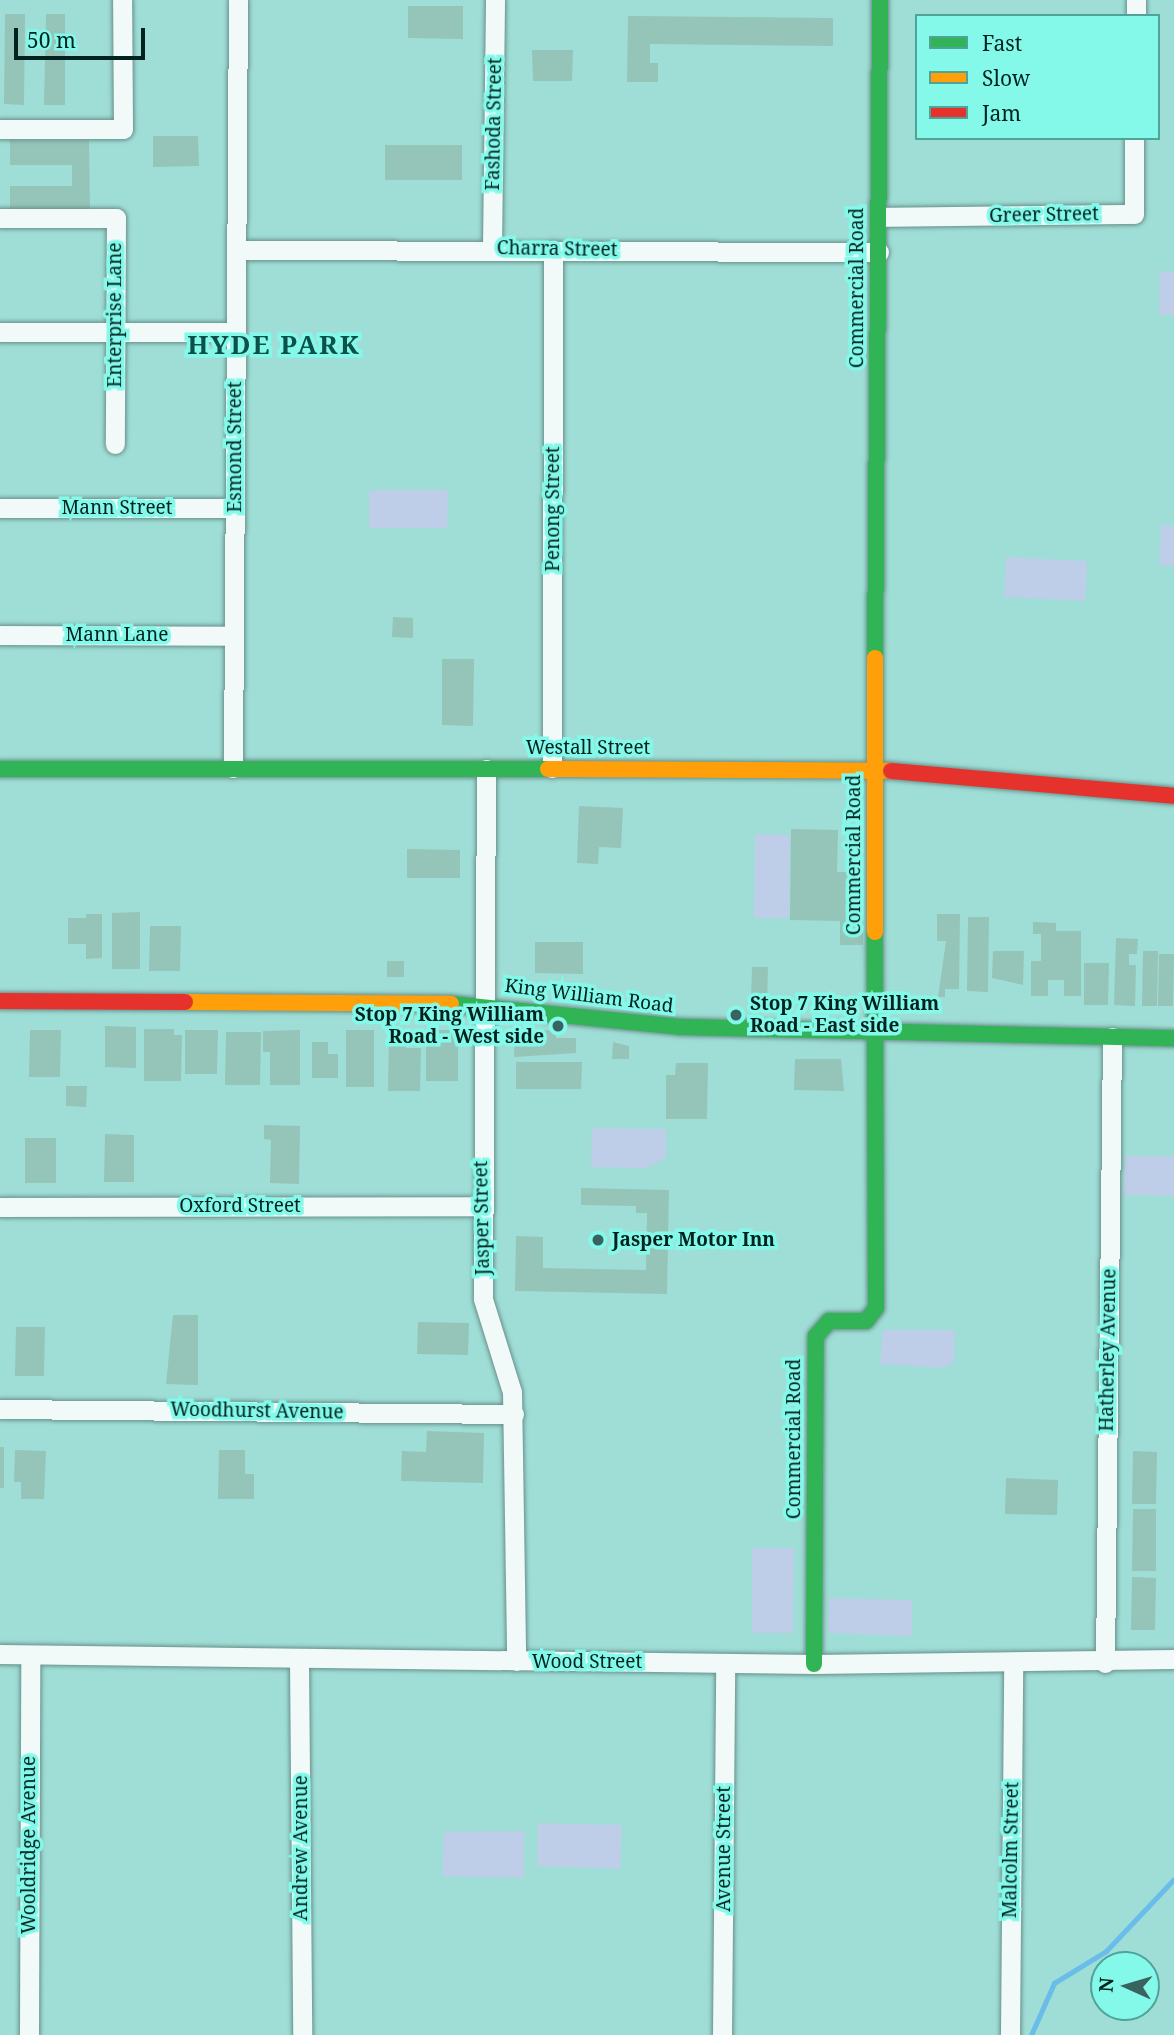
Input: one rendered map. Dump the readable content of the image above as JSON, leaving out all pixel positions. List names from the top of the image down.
{
  "streets": {
    "street": [
      "Fashoda Street",
      "Greer Street",
      "Charra Street",
      "Commercial Road",
      "Enterprise Lane",
      "Esmond Street",
      "Mann Street",
      "Penong Street",
      "Mann Lane",
      "Westall Street",
      "King William Road",
      "Oxford Street",
      "Jasper Street",
      "Hatherley Avenue",
      "Woodhurst Avenue",
      "Wood Street",
      "Wooldridge Avenue",
      "Andrew Avenue",
      "Avenue Street",
      "Malcolm Street"
    ]
  },
  "crossings": [
    ["Fashoda Street", "Charra Street"],
    ["Greer Street", "Commercial Road"],
    ["Charra Street", "Commercial Road"],
    ["Charra Street", "Esmond Street"],
    ["Charra Street", "Penong Street"],
    ["Commercial Road", "Westall Street"],
    ["Commercial Road", "King William Road"],
    ["Commercial Road", "Wood Street"],
    ["Esmond Street", "Mann Street"],
    ["Esmond Street", "Mann Lane"],
    ["Esmond Street", "Westall Street"],
    ["Penong Street", "Westall Street"],
    ["Westall Street", "Jasper Street"],
    ["King William Road", "Jasper Street"],
    ["King William Road", "Hatherley Avenue"],
    ["Oxford Street", "Jasper Street"],
    ["Jasper Street", "Woodhurst Avenue"],
    ["Jasper Street", "Wood Street"],
    ["Hatherley Avenue", "Wood Street"],
    ["Wood Street", "Wooldridge Avenue"],
    ["Wood Street", "Andrew Avenue"],
    ["Wood Street", "Avenue Street"],
    ["Wood Street", "Malcolm Street"]
  ],
  "districts": ["HYDE PARK"],
  "places": ["Stop 7 King William Road - East side", "Stop 7 King William Road - West side", "Jasper Motor Inn"],
  "legend": ["Fast", "Slow", "Jam"],
  "scale_bar": "50 m",
  "north": "left"
}
